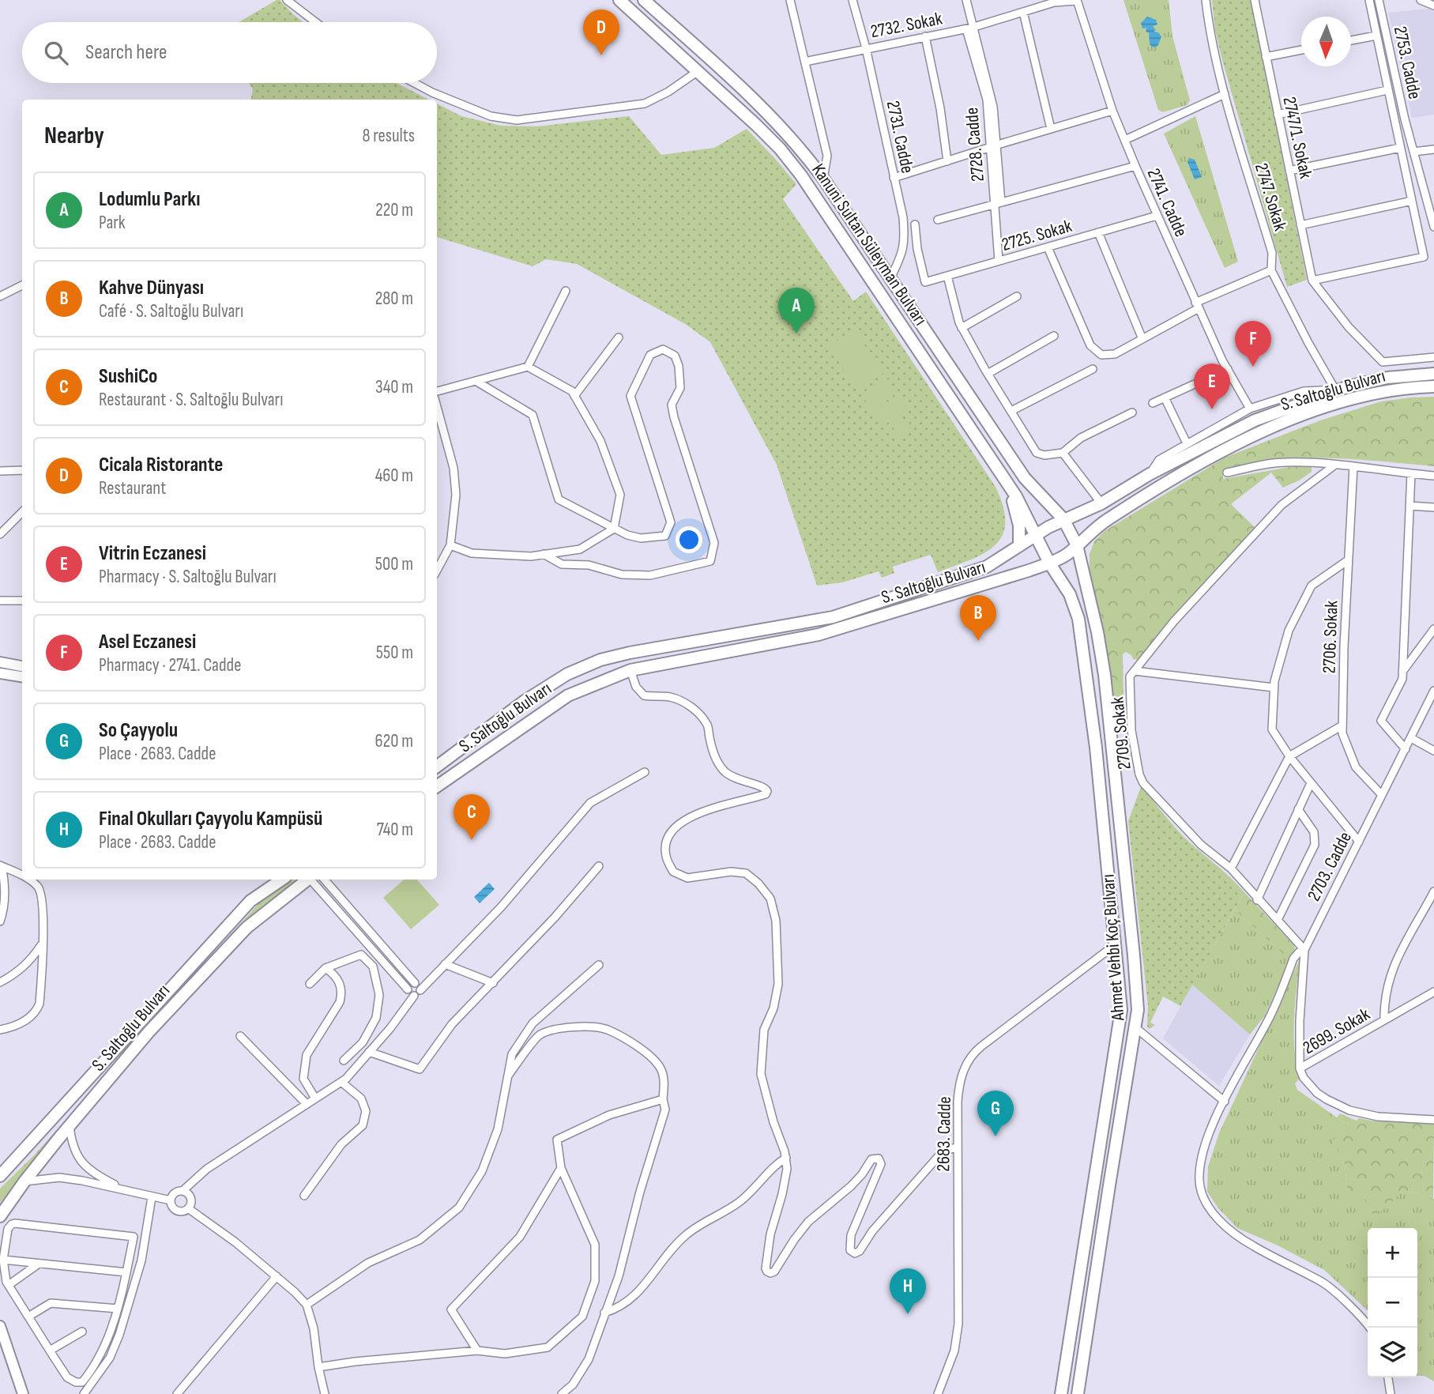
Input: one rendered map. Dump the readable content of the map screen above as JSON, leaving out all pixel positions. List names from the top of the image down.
{
  "streets": {
    "main road": ["Kanuni Sultan Süleyman Bulvarı", "S. Saltoğlu Bulvarı", "Ahmet Vehbi Koç Bulvarı"],
    "street": [
      "2732. Sokak",
      "2753. Cadde",
      "2731. Cadde",
      "2747/1. Sokak",
      "2728. Cadde",
      "2747. Sokak",
      "2741. Cadde",
      "2725. Sokak",
      "2706. Sokak",
      "2709. Sokak",
      "2703. Cadde",
      "2699. Sokak",
      "2683. Cadde"
    ]
  },
  "crossings": [
    ["2732. Sokak", "2731. Cadde"],
    ["2732. Sokak", "2728. Cadde"],
    ["2732. Sokak", "2741. Cadde"],
    ["2731. Cadde", "Kanuni Sultan Süleyman Bulvarı"],
    ["2728. Cadde", "2725. Sokak"],
    ["2747. Sokak", "S. Saltoğlu Bulvarı"],
    ["2741. Cadde", "2725. Sokak"],
    ["Kanuni Sultan Süleyman Bulvarı", "S. Saltoğlu Bulvarı"],
    ["Kanuni Sultan Süleyman Bulvarı", "Ahmet Vehbi Koç Bulvarı"],
    ["S. Saltoğlu Bulvarı", "Ahmet Vehbi Koç Bulvarı"],
    ["2706. Sokak", "2703. Cadde"],
    ["2709. Sokak", "2703. Cadde"],
    ["2703. Cadde", "2699. Sokak"],
    ["Ahmet Vehbi Koç Bulvarı", "2683. Cadde"]
  ],
  "north": "bottom",
  "page": {
    "pins": [
      "D",
      "A",
      "F",
      "E",
      "B",
      "C",
      "G",
      "H"
    ],
    "search": "Search here",
    "heading": ["Nearby", "8 results"],
    "list": [
      {
        "mark": "A",
        "name": "Lodumlu Parkı",
        "note": "Park",
        "value": "220 m"
      },
      {
        "mark": "B",
        "name": "Kahve Dünyası",
        "note": "Café · S. Saltoğlu Bulvarı",
        "value": "280 m"
      },
      {
        "mark": "C",
        "name": "SushiCo",
        "note": "Restaurant · S. Saltoğlu Bulvarı",
        "value": "340 m"
      },
      {
        "mark": "D",
        "name": "Cicala Ristorante",
        "note": "Restaurant",
        "value": "460 m"
      },
      {
        "mark": "E",
        "name": "Vitrin Eczanesi",
        "note": "Pharmacy · S. Saltoğlu Bulvarı",
        "value": "500 m"
      },
      {
        "mark": "F",
        "name": "Asel Eczanesi",
        "note": "Pharmacy · 2741. Cadde",
        "value": "550 m"
      },
      {
        "mark": "G",
        "name": "So Çayyolu",
        "note": "Place · 2683. Cadde",
        "value": "620 m"
      },
      {
        "mark": "H",
        "name": "Final Okulları Çayyolu Kampüsü",
        "note": "Place · 2683. Cadde",
        "value": "740 m"
      }
    ],
    "map_buttons": ["+", "−"]
  }
}
